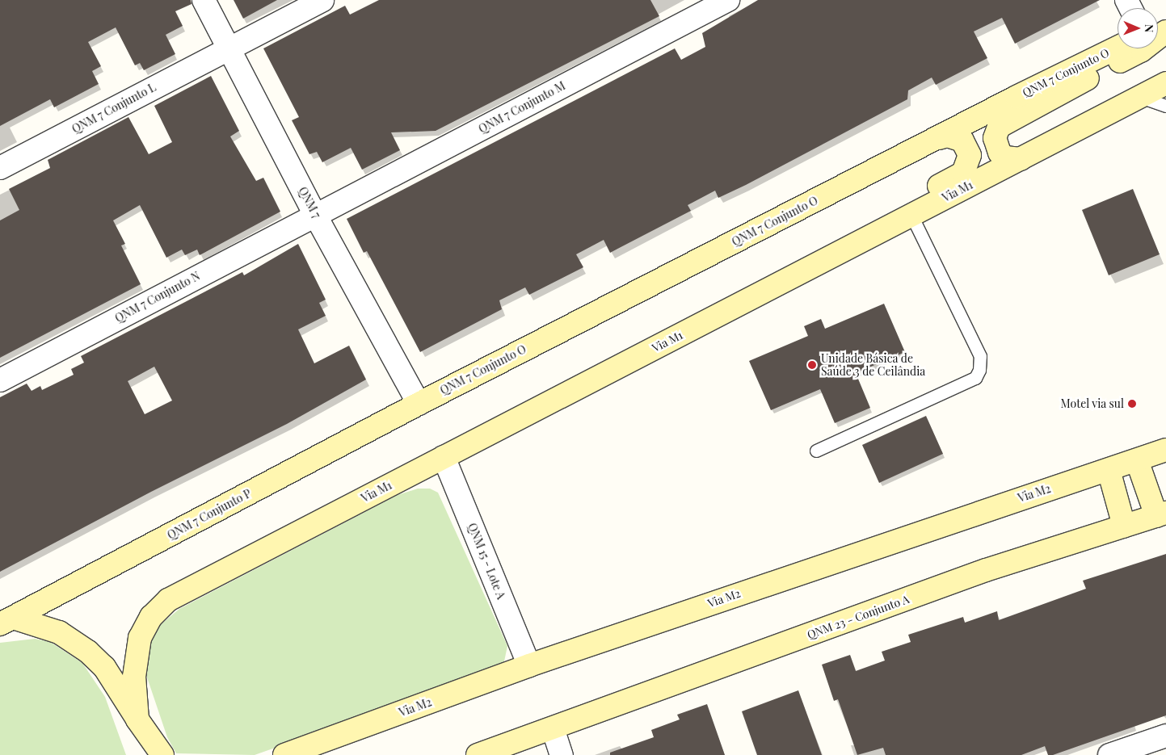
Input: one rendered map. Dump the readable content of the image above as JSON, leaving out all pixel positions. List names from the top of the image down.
{
  "streets": {
    "main road": [
      "QNM 7 Conjunto O",
      "Via M1",
      "Via M2",
      "QNM 7 Conjunto P",
      "QNM 23 - Conjunto A"
    ],
    "street": [
      "QNM 7 Conjunto M",
      "QNM 7 Conjunto L",
      "QNM 7",
      "QNM 7 Conjunto N",
      "QNM 15 - Lote A"
    ]
  },
  "crossings": [
    ["QNM 7 Conjunto O", "QNM 7"],
    ["QNM 7 Conjunto O", "QNM 7 Conjunto P"],
    ["QNM 7 Conjunto M", "QNM 7"],
    ["QNM 7 Conjunto M", "QNM 7 Conjunto N"],
    ["QNM 7 Conjunto L", "QNM 7"],
    ["Via M1", "QNM 15 - Lote A"],
    ["QNM 7", "QNM 7 Conjunto N"],
    ["QNM 7", "QNM 7 Conjunto P"],
    ["Via M2", "QNM 15 - Lote A"]
  ],
  "places": ["Unidade Básica de Saúde 3 de Ceilândia", "Motel via sul"],
  "north": "right"
}
